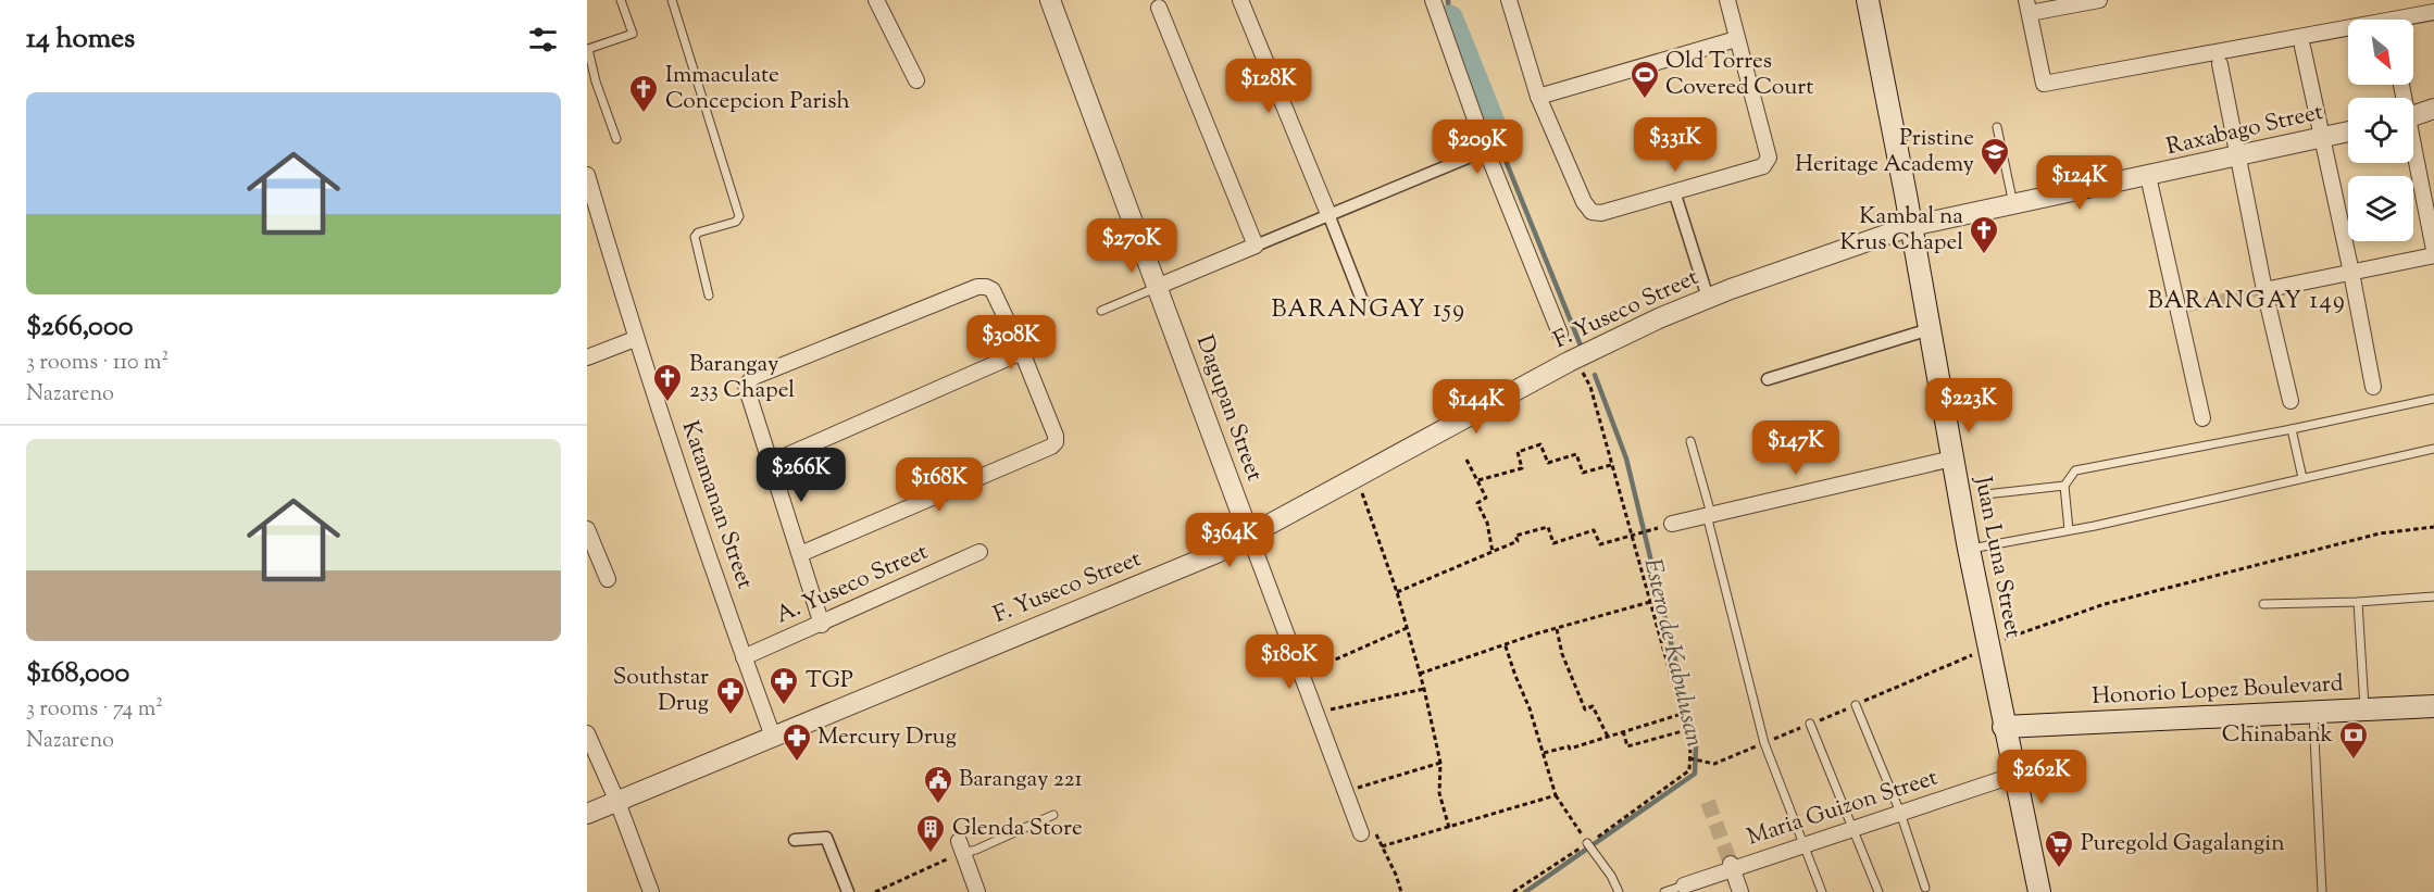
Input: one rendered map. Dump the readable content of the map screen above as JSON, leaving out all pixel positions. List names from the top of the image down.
{
  "streets": {
    "main road": ["Juan Luna Street", "Honorio Lopez Boulevard"],
    "street": [
      "Raxabago Street",
      "F. Yuseco Street",
      "Dagupan Street",
      "Katamanan Street",
      "A. Yuseco Street",
      "Maria Guizon Street"
    ]
  },
  "crossings": [
    ["Raxabago Street", "F. Yuseco Street"],
    ["Raxabago Street", "Juan Luna Street"],
    ["F. Yuseco Street", "Dagupan Street"],
    ["F. Yuseco Street", "Katamanan Street"],
    ["F. Yuseco Street", "Juan Luna Street"],
    ["Katamanan Street", "A. Yuseco Street"],
    ["Juan Luna Street", "Honorio Lopez Boulevard"],
    ["Juan Luna Street", "Maria Guizon Street"]
  ],
  "districts": ["BARANGAY 149", "BARANGAY 159"],
  "water": ["Estero de Kabulusan"],
  "places": {
    "sports": ["Old Torres Covered Court"],
    "church": ["Immaculate Concepcion Parish", "Kambal na Krus Chapel", "Barangay 233 Chapel"],
    "school or university": ["Pristine Heritage Academy"],
    "pharmacy": ["TGP", "Southstar Drug", "Mercury Drug"],
    "bank": ["Chinabank"],
    "public building": ["Barangay 221"],
    "building": ["Glenda Store"],
    "supermarket": ["Puregold Gagalangin"]
  },
  "north": "bottom right",
  "page": {
    "heading": "14 homes",
    "price": [
      "$128K",
      "$331K",
      "$209K",
      "$124K",
      "$270K",
      "$308K",
      "$223K",
      "$144K",
      "$147K",
      "$266K",
      "$168K",
      "$364K",
      "$180K",
      "$262K"
    ],
    "list": [
      {
        "name": "$266,000",
        "note": "3 rooms · 110 m² · Nazareno"
      },
      {
        "name": "$168,000",
        "note": "3 rooms · 74 m² · Nazareno"
      }
    ]
  }
}
